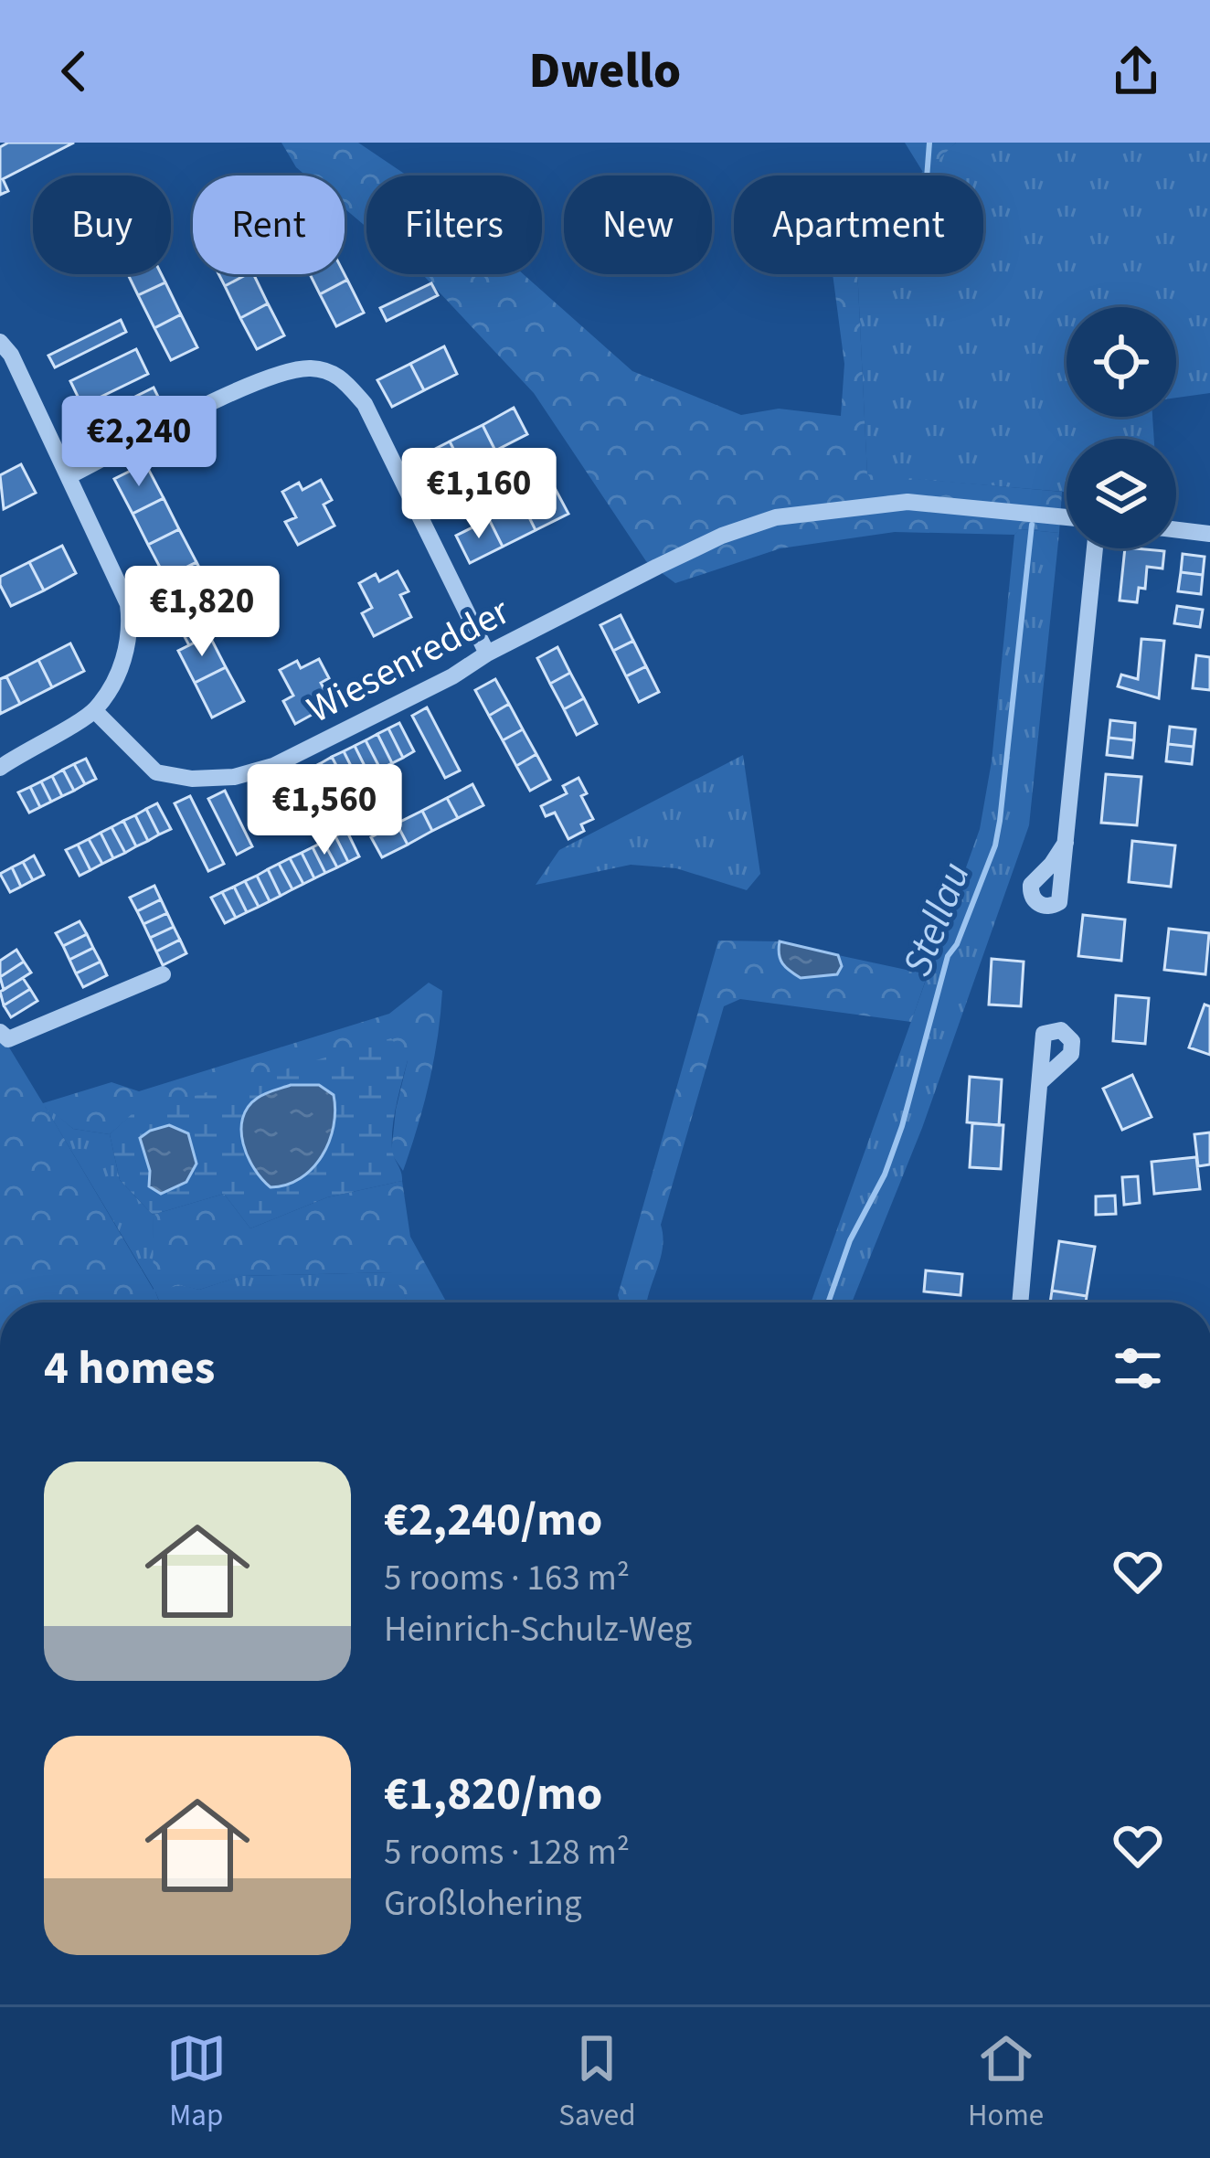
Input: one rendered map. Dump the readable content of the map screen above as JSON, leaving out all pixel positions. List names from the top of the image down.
{
  "streets": {
    "street": ["Wiesenredder"]
  },
  "water": ["Stellau"],
  "page": {
    "header": "Dwello",
    "chip": [
      "Buy",
      "Rent",
      "Filters",
      "New",
      "Apartment"
    ],
    "price": [
      "€2,240",
      "€1,160",
      "€1,820",
      "€1,560"
    ],
    "heading": "4 homes",
    "list": [
      {
        "name": "€2,240/mo",
        "note": "5 rooms · 163 m² · Heinrich-Schulz-Weg"
      },
      {
        "name": "€1,820/mo",
        "note": "5 rooms · 128 m² · Großlohering"
      }
    ],
    "tabs": ["Map", "Saved", "Home"]
  }
}
